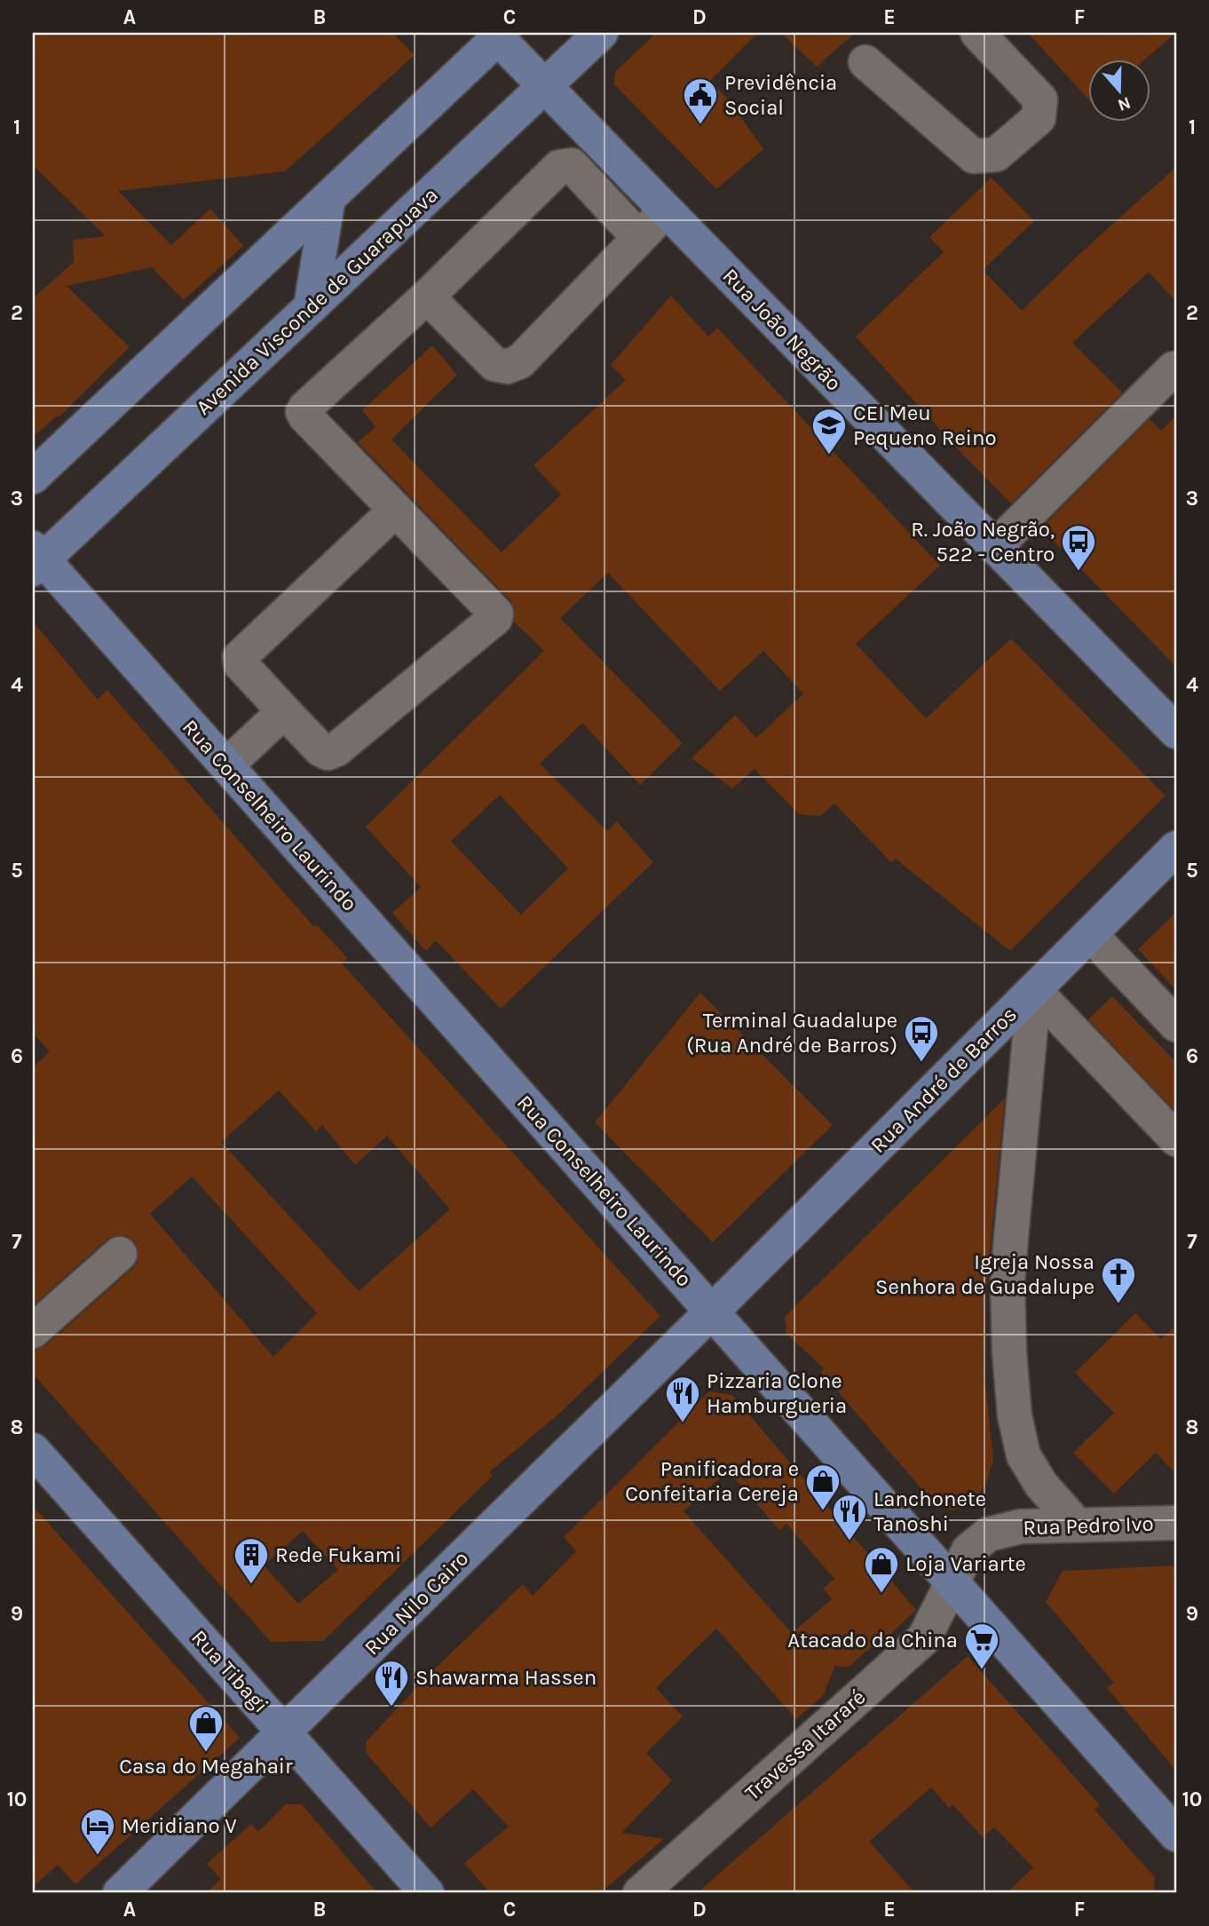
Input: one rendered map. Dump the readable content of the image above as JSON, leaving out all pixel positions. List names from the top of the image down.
{
  "streets": {
    "main road": [
      "Avenida Visconde de Guarapuava",
      "Rua João Negrão",
      "Rua Conselheiro Laurindo",
      "Rua André de Barros",
      "Rua Nilo Cairo",
      "Rua Tibagi"
    ],
    "street": ["Rua Pedro Ivo", "Travessa Itararé"]
  },
  "crossings": [
    ["Avenida Visconde de Guarapuava", "Rua João Negrão"],
    ["Avenida Visconde de Guarapuava", "Rua Conselheiro Laurindo"],
    ["Rua Conselheiro Laurindo", "Rua André de Barros"],
    ["Rua Conselheiro Laurindo", "Rua Pedro Ivo"],
    ["Rua Conselheiro Laurindo", "Rua Nilo Cairo"],
    ["Rua Conselheiro Laurindo", "Travessa Itararé"],
    ["Rua André de Barros", "Rua Nilo Cairo"],
    ["Rua Pedro Ivo", "Travessa Itararé"],
    ["Rua Nilo Cairo", "Rua Tibagi"]
  ],
  "places": {
    "public building": ["Previdência Social"],
    "school or university": ["CEI Meu Pequeno Reino"],
    "bus stop": ["R. João Negrão, 522 - Centro", "Terminal Guadalupe (Rua André de Barros)"],
    "church": ["Igreja Nossa Senhora de Guadalupe"],
    "restaurant": ["Pizzaria Clone Hamburgueria", "Lanchonete Tanoshi", "Shawarma Hassen"],
    "shop": ["Panificadora e Confeitaria Cereja", "Loja Variarte", "Casa do Megahair"],
    "building": ["Rede Fukami"],
    "supermarket": ["Atacado da China"],
    "hotel": ["Meridiano V"]
  },
  "north": "bottom",
  "grid": {
    "columns": [
      "A",
      "B",
      "C",
      "D",
      "E",
      "F"
    ],
    "rows": [
      "1",
      "2",
      "3",
      "4",
      "5",
      "6",
      "7",
      "8",
      "9",
      "10"
    ]
  }
}
